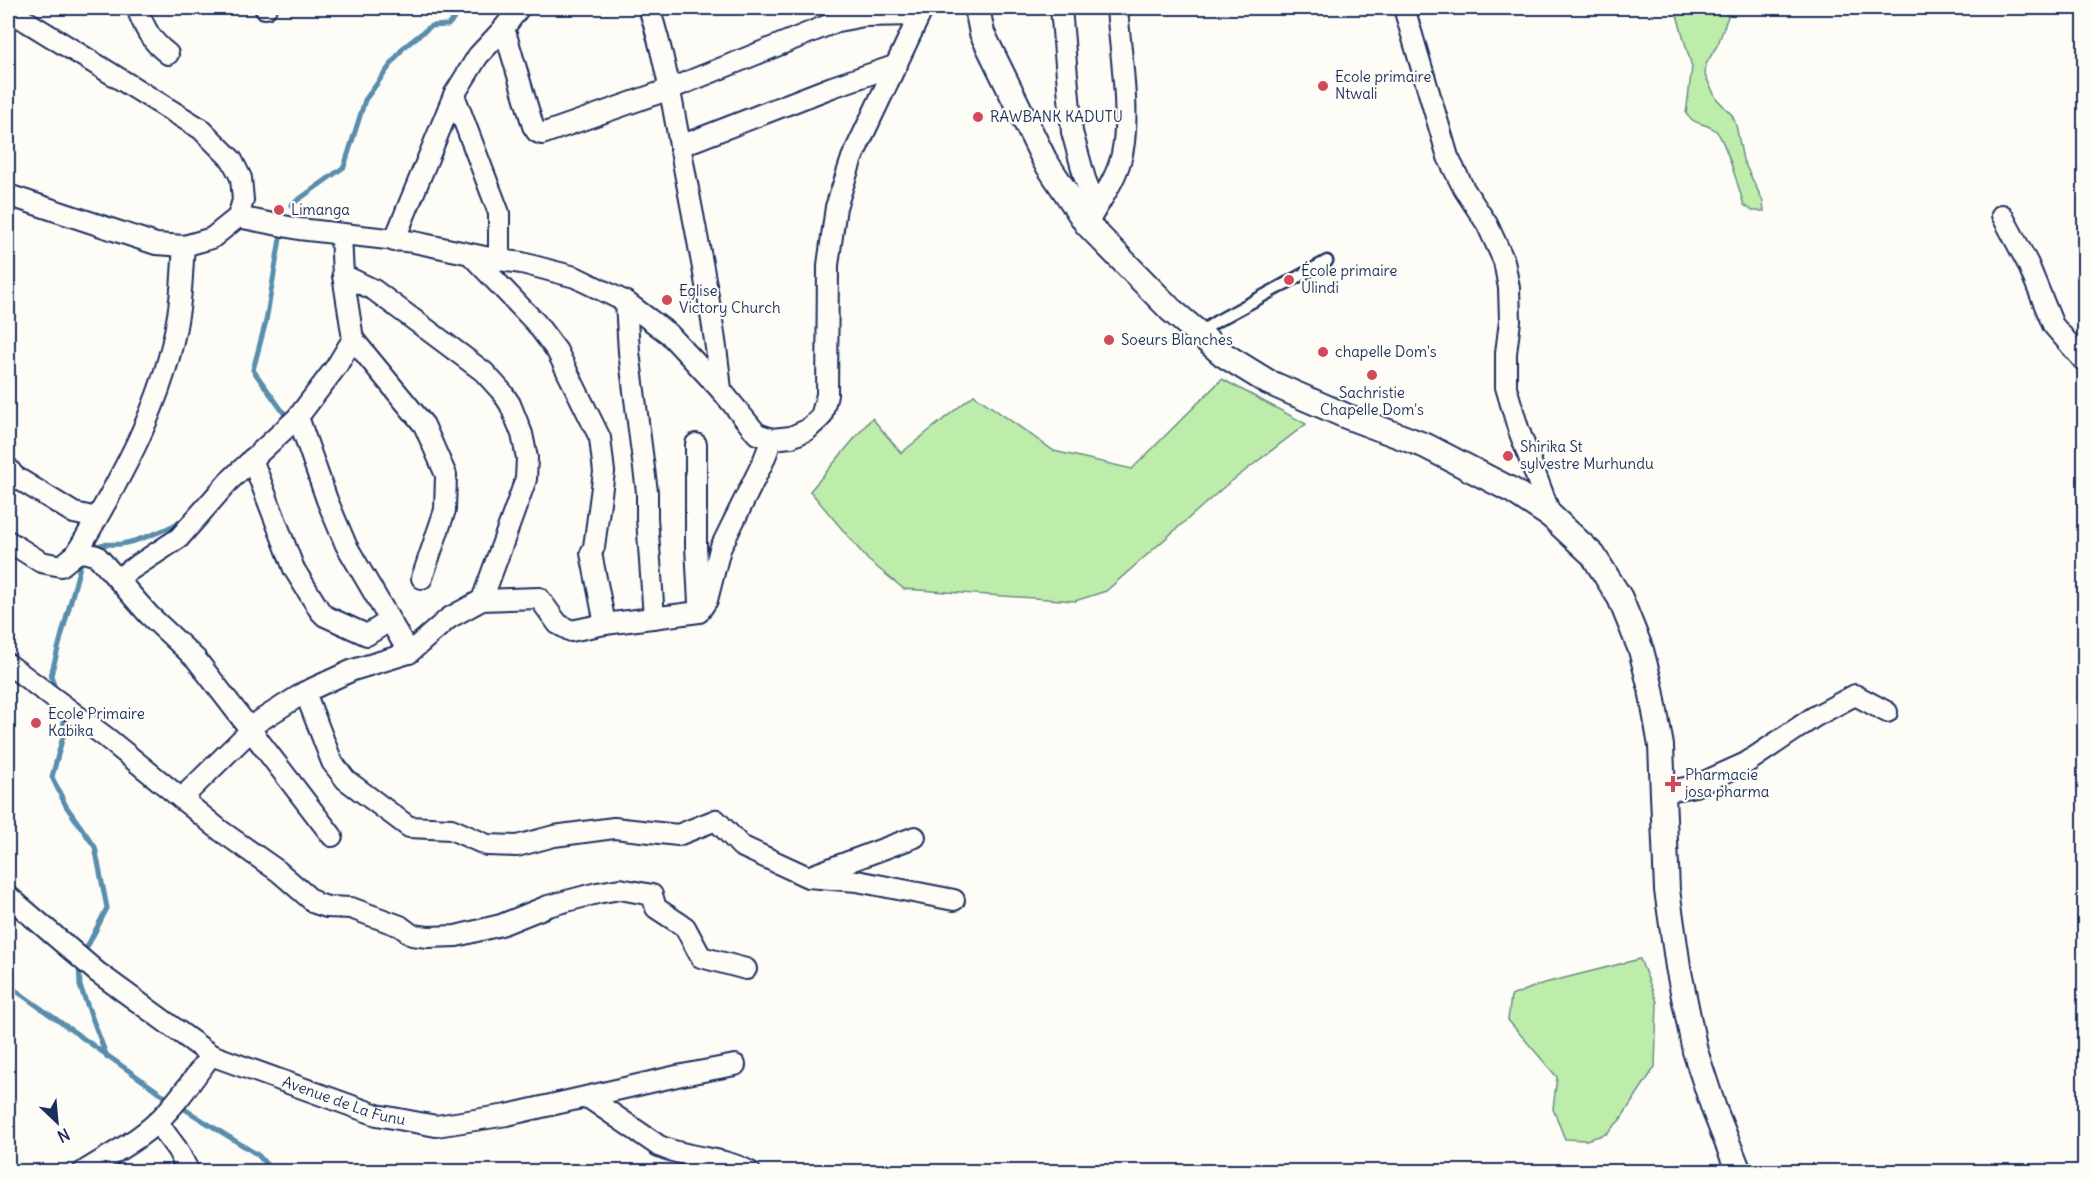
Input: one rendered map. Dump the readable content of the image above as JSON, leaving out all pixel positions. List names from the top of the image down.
{
  "streets": {
    "street": ["Avenue de La Funu"]
  },
  "places": {
    "other": [
      "Ecole primaire Ntwali",
      "RAWBANK KADUTU",
      "Limanga",
      "École primaire Ulindi",
      "Eglise Victory Church",
      "Soeurs Blanches",
      "chapelle Dom's",
      "Sachristie Chapelle Dom's",
      "Shirika St sylvestre Murhundu",
      "Ecole Primaire Kabika"
    ],
    "health": ["Pharmacie josa pharma"]
  },
  "north": "bottom right"
}
